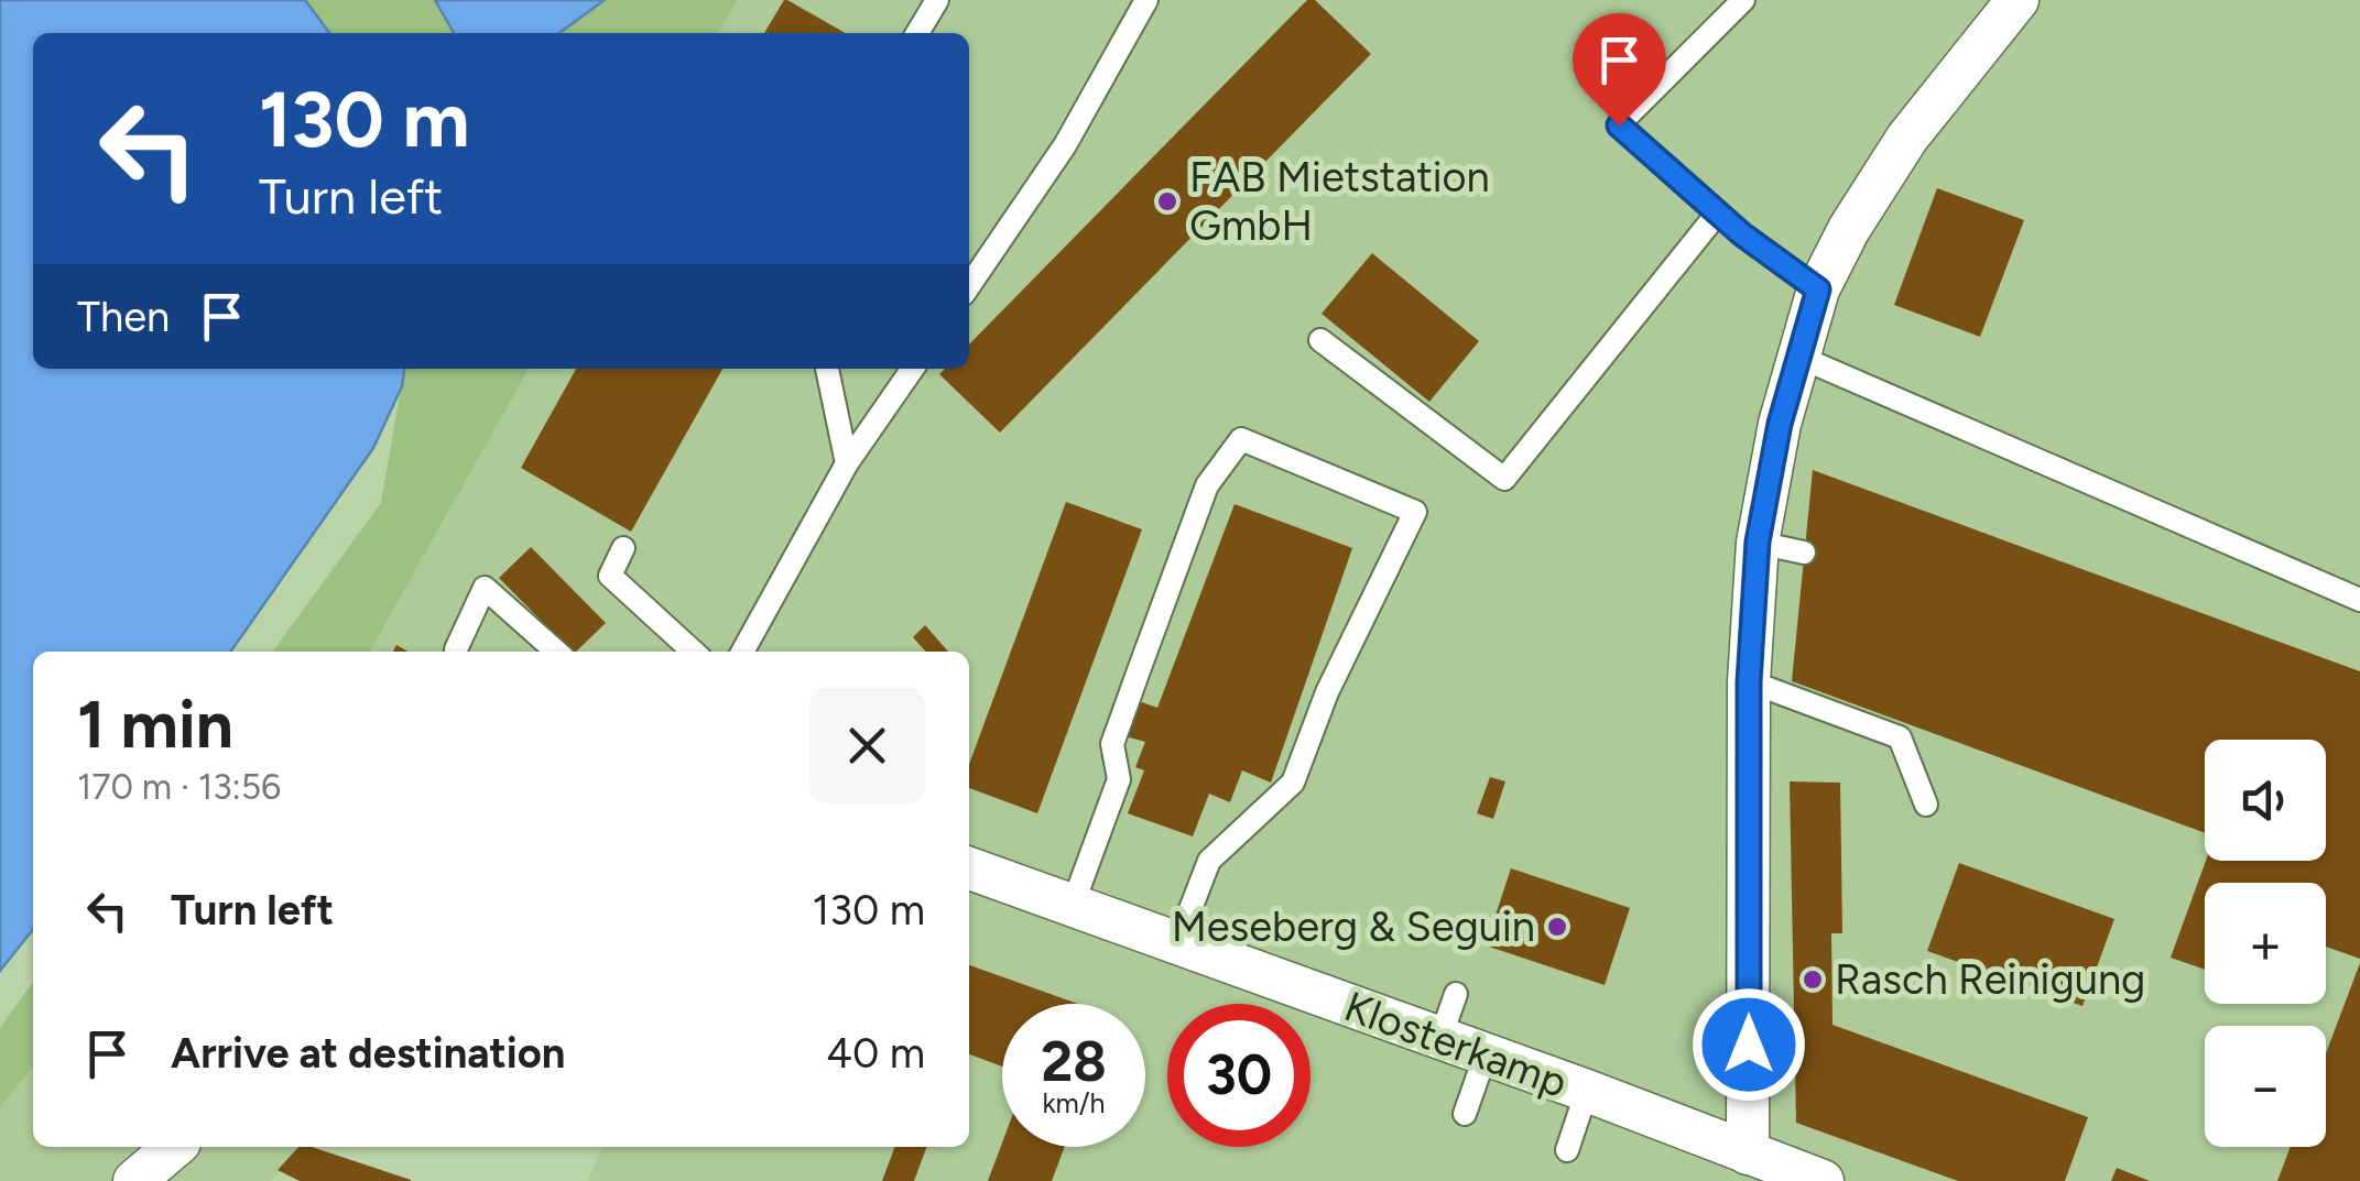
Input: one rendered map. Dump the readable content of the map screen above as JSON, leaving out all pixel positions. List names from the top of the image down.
{
  "streets": {
    "street": ["Klosterkamp"]
  },
  "places": ["FAB Mietstation GmbH", "Meseberg & Seguin", "Rasch Reinigung"],
  "page": {
    "turn": ["130 m", "Turn left"],
    "then": "Then",
    "heading": ["1 min", "170 m · 13:56"],
    "map_buttons": ["+", "−"],
    "list": [
      {
        "name": "Turn left",
        "value": "130 m"
      },
      {
        "name": "Arrive at destination",
        "value": "40 m"
      }
    ],
    "speed": "28 km/h",
    "limit": "30"
  }
}
